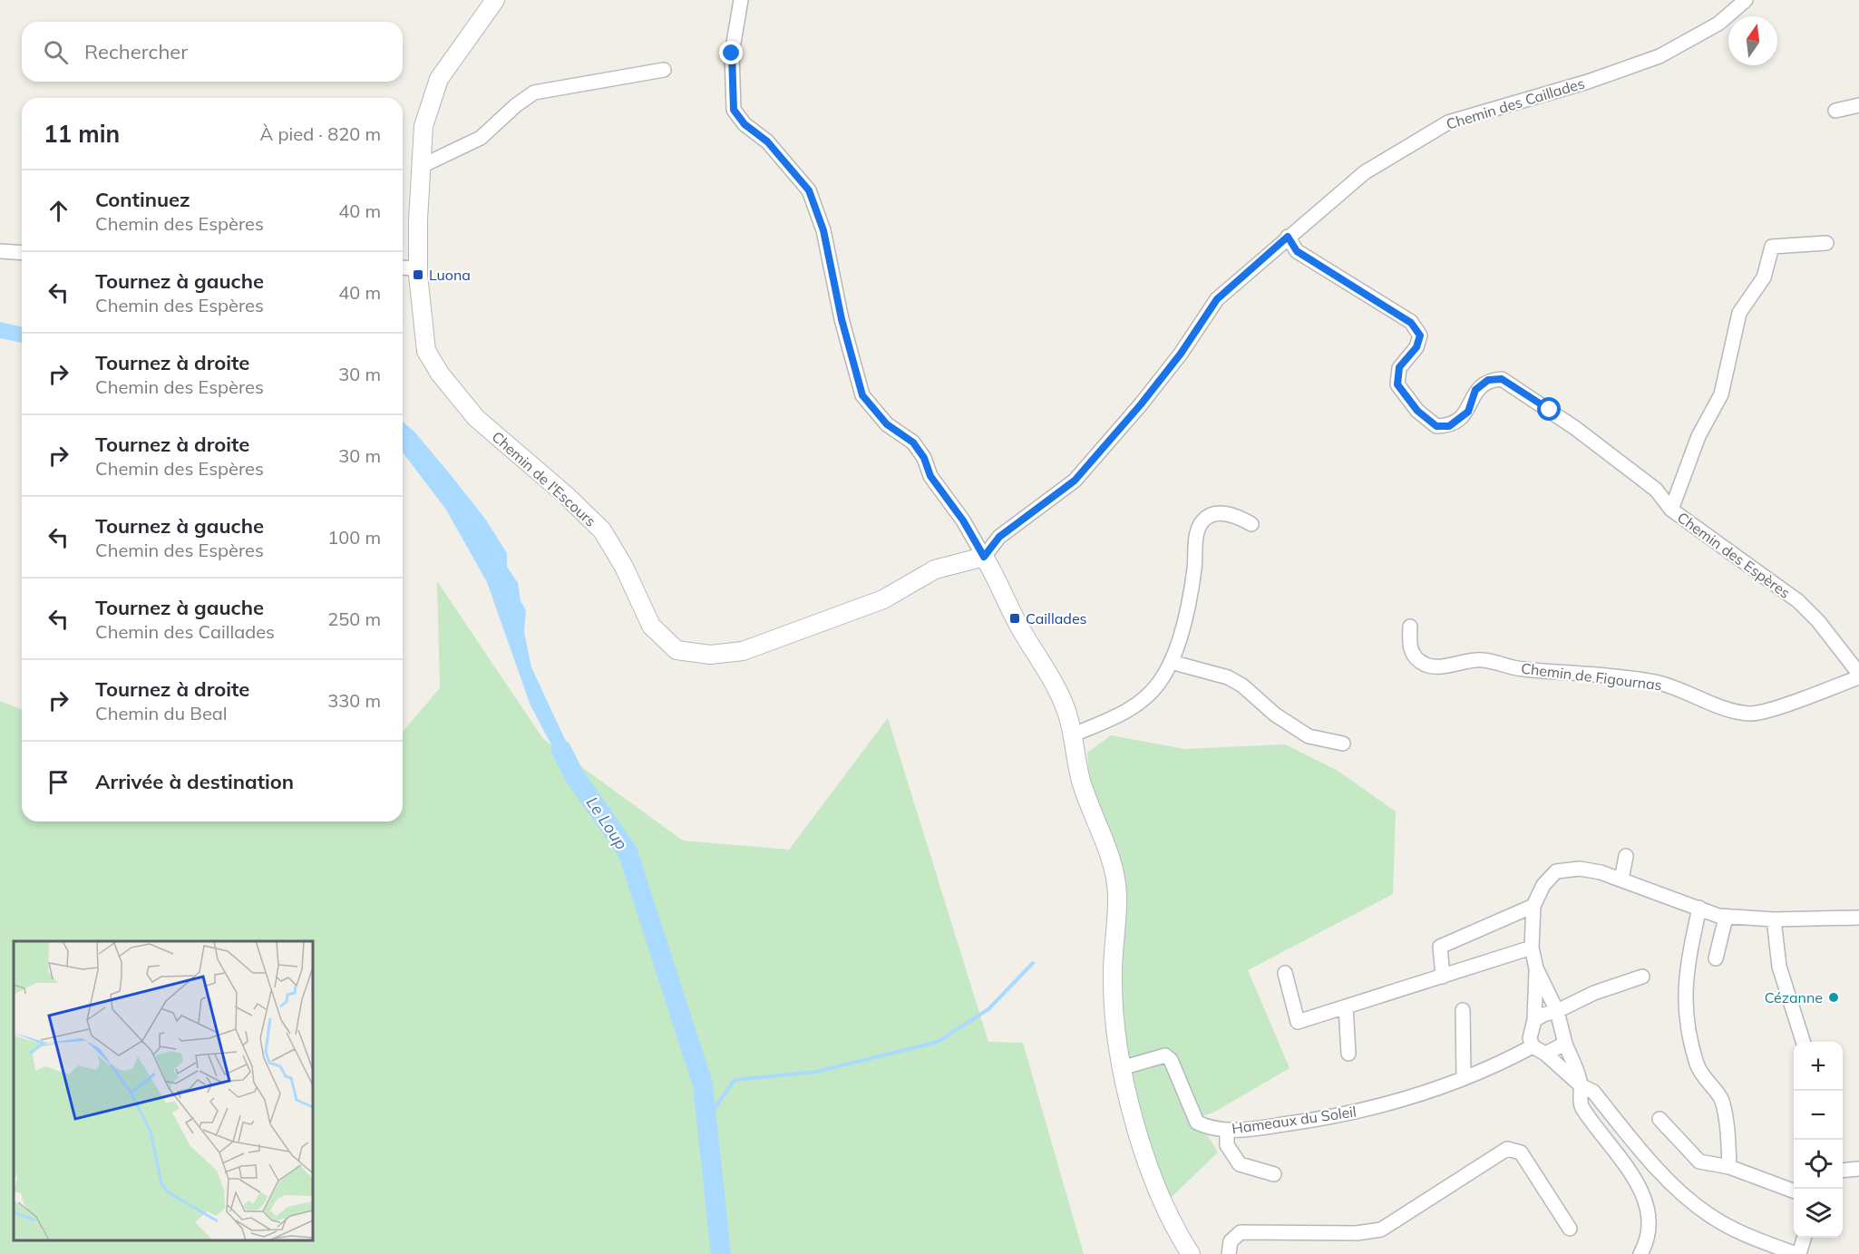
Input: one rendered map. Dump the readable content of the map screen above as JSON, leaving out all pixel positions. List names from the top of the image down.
{
  "streets": {
    "street": [
      "Chemin des Caillades",
      "Chemin de l'Escours",
      "Chemin des Espères",
      "Chemin de Figournas",
      "Hameaux du Soleil"
    ]
  },
  "crossings": [
    ["Chemin des Caillades", "Chemin de l'Escours"],
    ["Chemin des Caillades", "Chemin des Espères"],
    ["Chemin des Espères", "Chemin de Figournas"]
  ],
  "water": ["Le Loup"],
  "places": {
    "transit": ["Luona", "Caillades"],
    "other": ["Cézanne"]
  },
  "north": "top",
  "page": {
    "search": "Rechercher",
    "heading": ["11 min", "À pied · 820 m"],
    "list": [
      ["Continuez", "Chemin des Espères", "40 m"],
      ["Tournez à gauche", "Chemin des Espères", "40 m"],
      ["Tournez à droite", "Chemin des Espères", "30 m"],
      ["Tournez à droite", "Chemin des Espères", "30 m"],
      ["Tournez à gauche", "Chemin des Espères", "100 m"],
      ["Tournez à gauche", "Chemin des Caillades", "250 m"],
      ["Tournez à droite", "Chemin du Beal", "330 m"],
      "Arrivée à destination"
    ],
    "map_buttons": ["+", "−"]
  }
}
